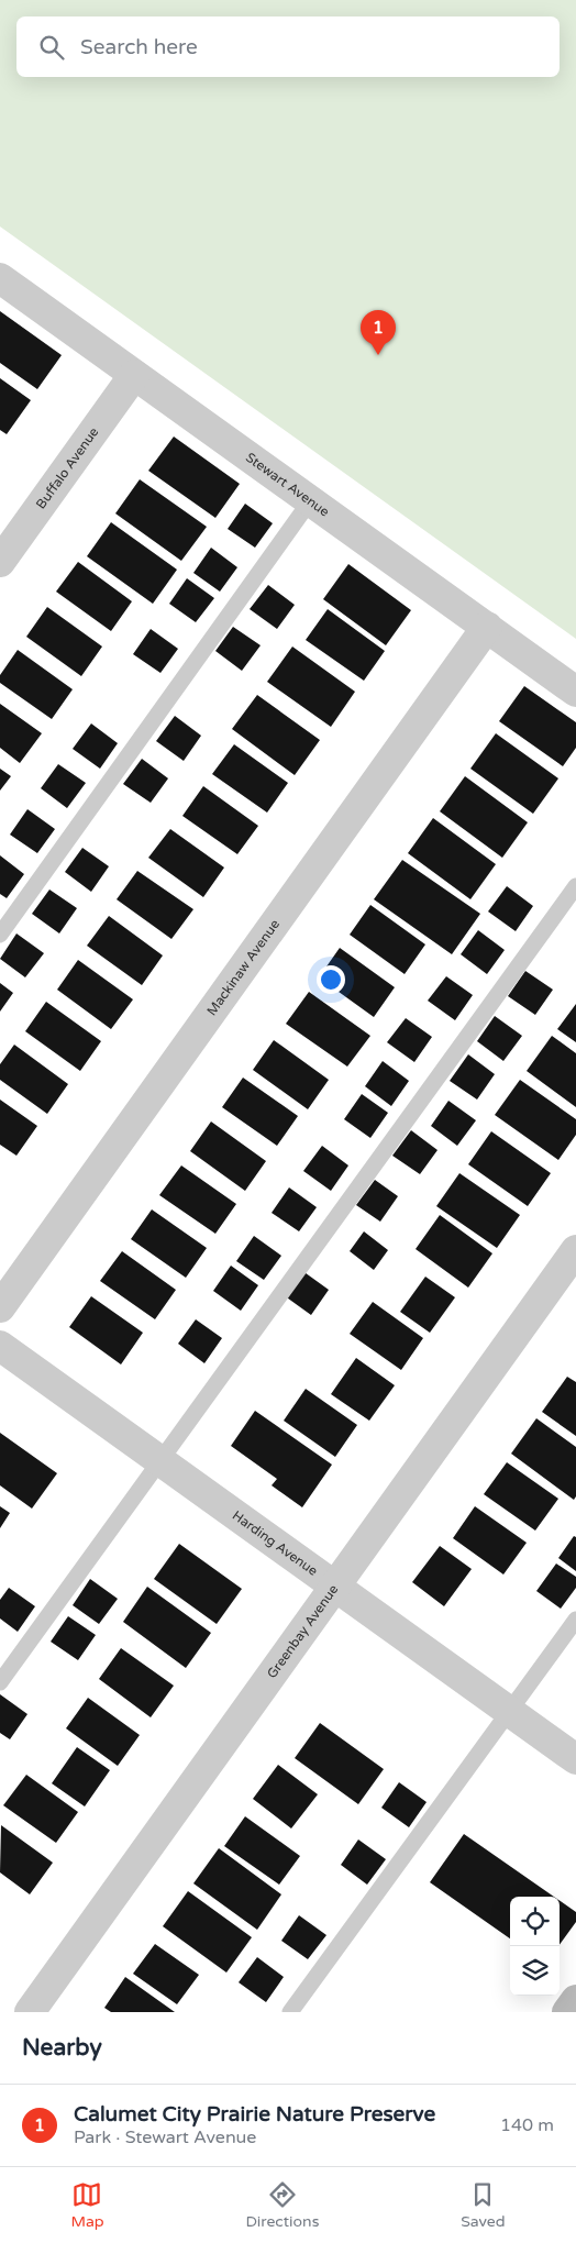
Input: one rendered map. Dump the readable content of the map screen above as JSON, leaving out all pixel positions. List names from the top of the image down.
{
  "streets": {
    "street": [
      "Buffalo Avenue",
      "Stewart Avenue",
      "Mackinaw Avenue",
      "Harding Avenue",
      "Greenbay Avenue"
    ]
  },
  "crossings": [
    ["Buffalo Avenue", "Stewart Avenue"],
    ["Stewart Avenue", "Mackinaw Avenue"],
    ["Harding Avenue", "Greenbay Avenue"]
  ],
  "page": {
    "search": "Search here",
    "pins": "1",
    "heading": "Nearby",
    "list": [
      {
        "mark": "1",
        "name": "Calumet City Prairie Nature Preserve",
        "note": "Park · Stewart Avenue",
        "value": "140 m"
      }
    ],
    "nav": ["Map", "Directions", "Saved"]
  }
}
